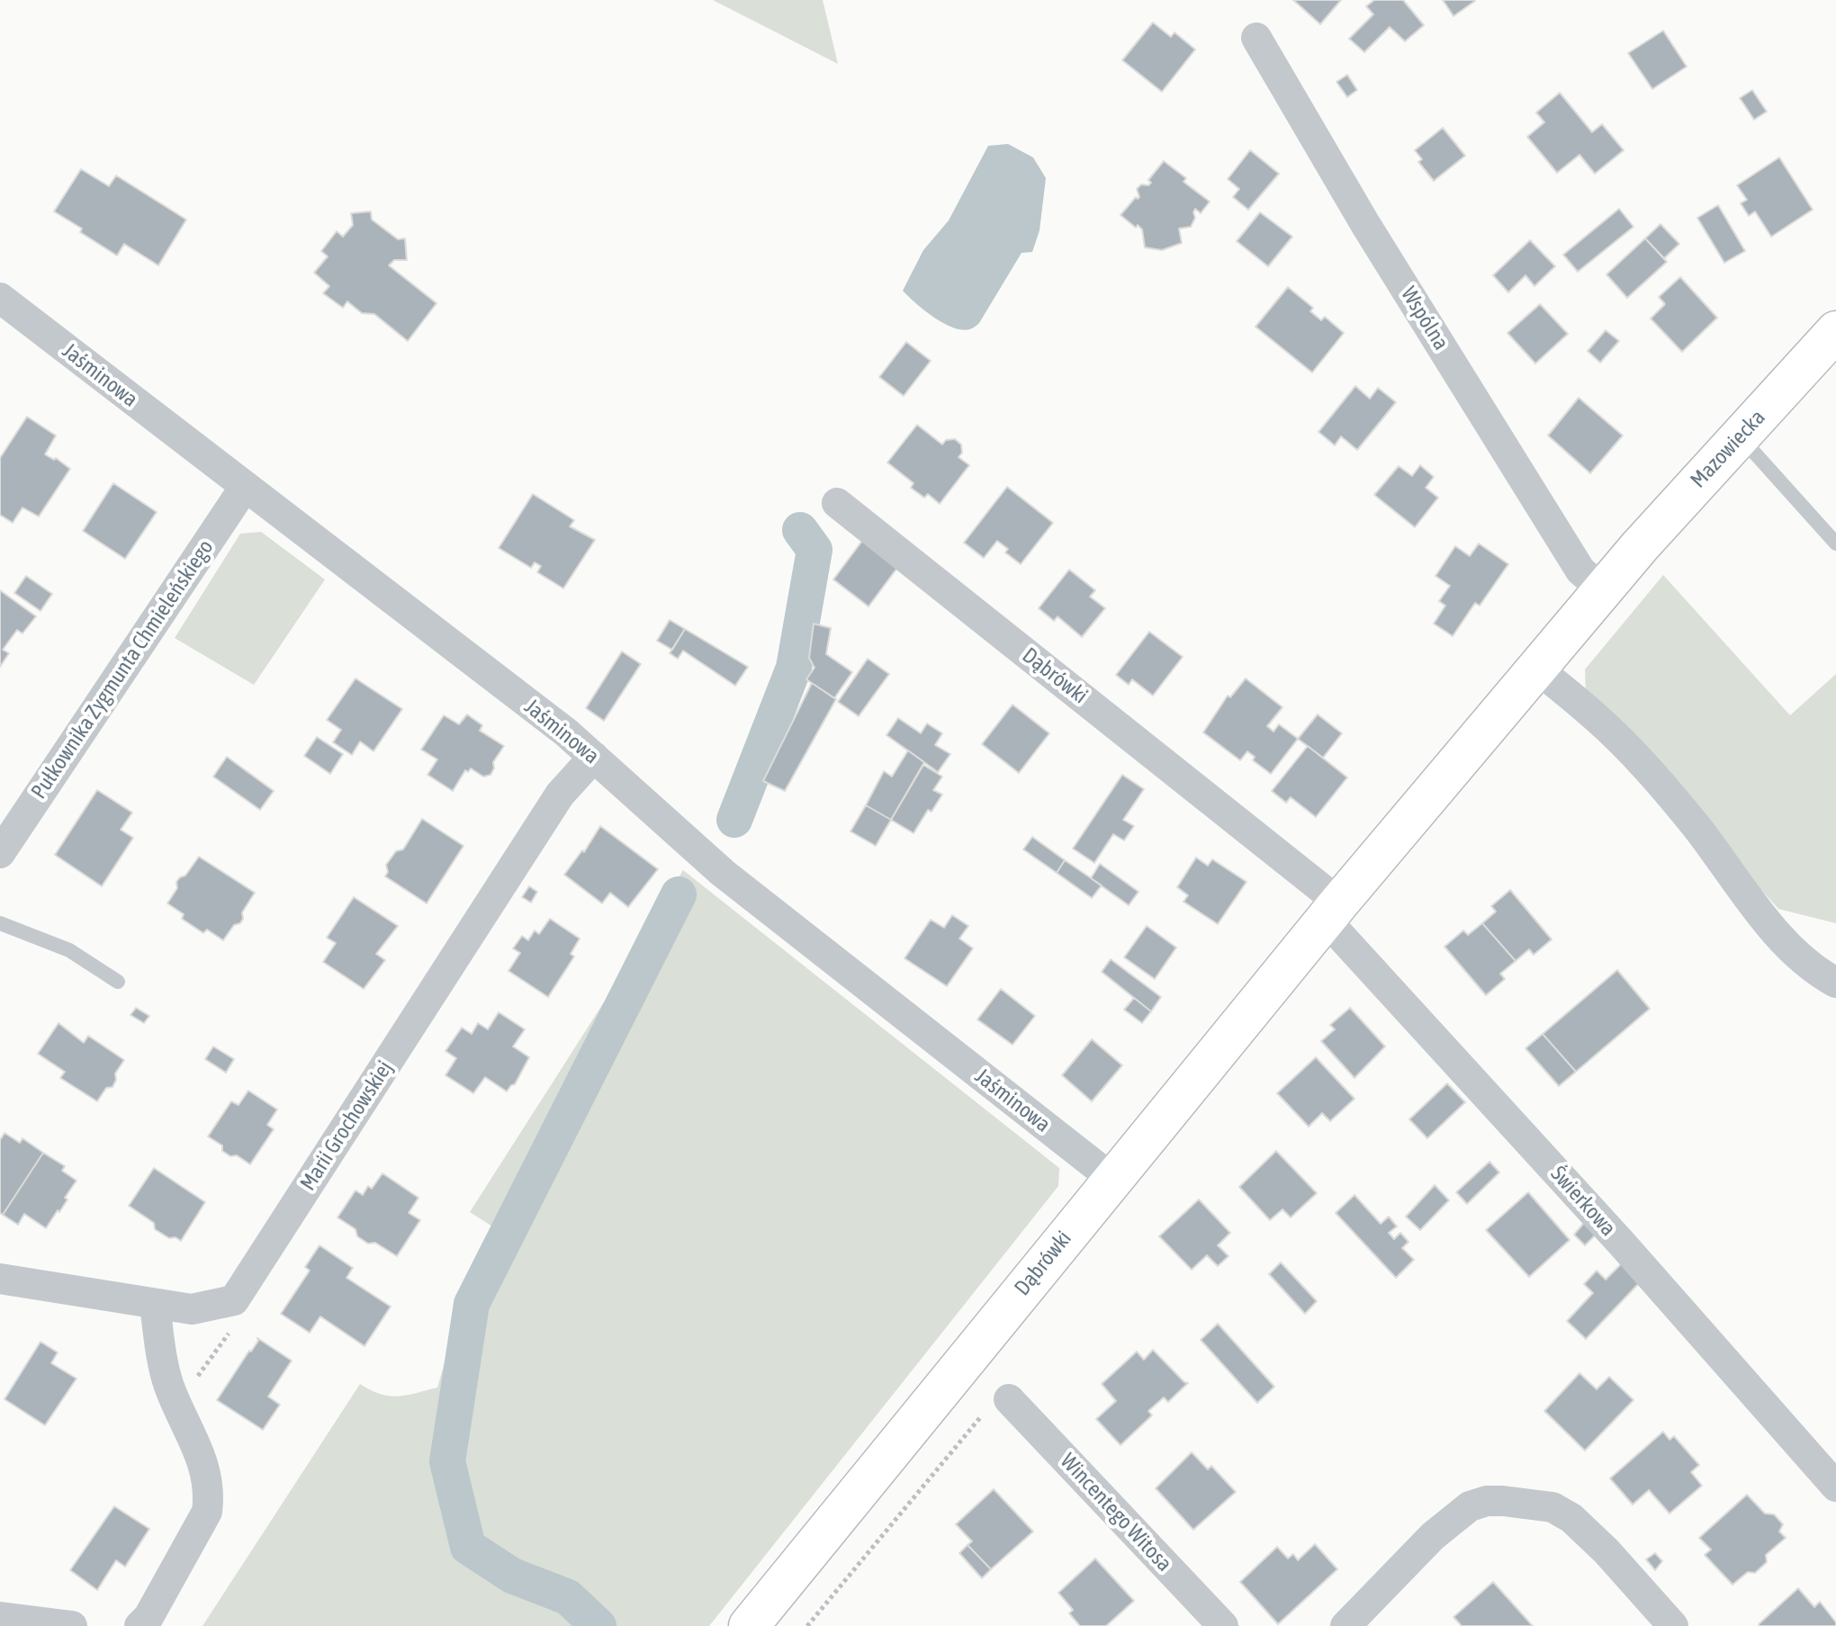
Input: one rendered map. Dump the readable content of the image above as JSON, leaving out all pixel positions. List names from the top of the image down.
{
  "streets": {
    "street": [
      "Wspólna",
      "Jaśminowa",
      "Mazowiecka",
      "Pułkownika Zygmunta Chmieleńskiego",
      "Dąbrówki",
      "Marii Grochowskiej",
      "Świerkowa",
      "Wincentego Witosa"
    ]
  },
  "crossings": [
    ["Wspólna", "Mazowiecka"],
    ["Wspólna", "Dąbrówki"],
    ["Jaśminowa", "Pułkownika Zygmunta Chmieleńskiego"],
    ["Jaśminowa", "Dąbrówki"],
    ["Jaśminowa", "Marii Grochowskiej"],
    ["Mazowiecka", "Dąbrówki"],
    ["Dąbrówki", "Świerkowa"]
  ]
}
